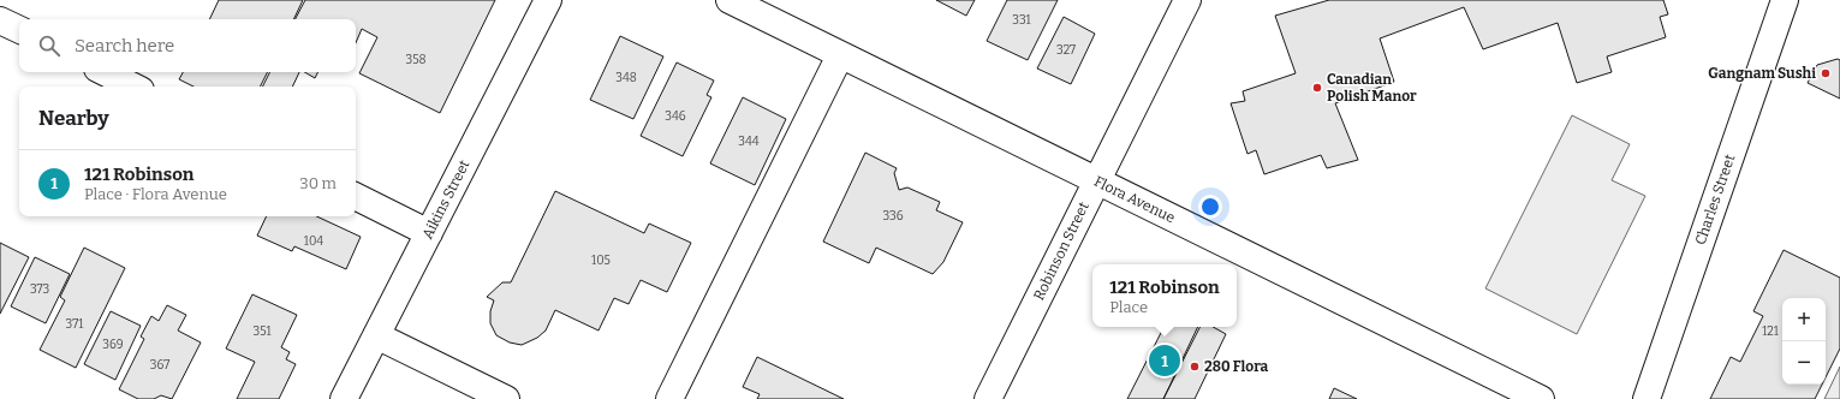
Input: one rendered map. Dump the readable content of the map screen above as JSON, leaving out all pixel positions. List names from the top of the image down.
{
  "streets": {
    "street": [
      "Aikins Street",
      "Flora Avenue",
      "Charles Street",
      "Robinson Street"
    ]
  },
  "crossings": [
    ["Flora Avenue", "Robinson Street"]
  ],
  "places": ["Gangnam Sushi", "Canadian Polish Manor", "280 Flora"],
  "house_numbers": [
    "331",
    "327",
    "358",
    "348",
    "346",
    "344",
    "336",
    "104",
    "105",
    "373",
    "371",
    "351",
    "121",
    "369",
    "367"
  ],
  "page": {
    "search": "Search here",
    "heading": "Nearby",
    "list": [
      {
        "mark": "1",
        "name": "121 Robinson",
        "note": "Place · Flora Avenue",
        "value": "30 m"
      }
    ],
    "popup": ["121 Robinson", "Place"],
    "map_buttons": ["+", "−"],
    "pins": "1"
  }
}
